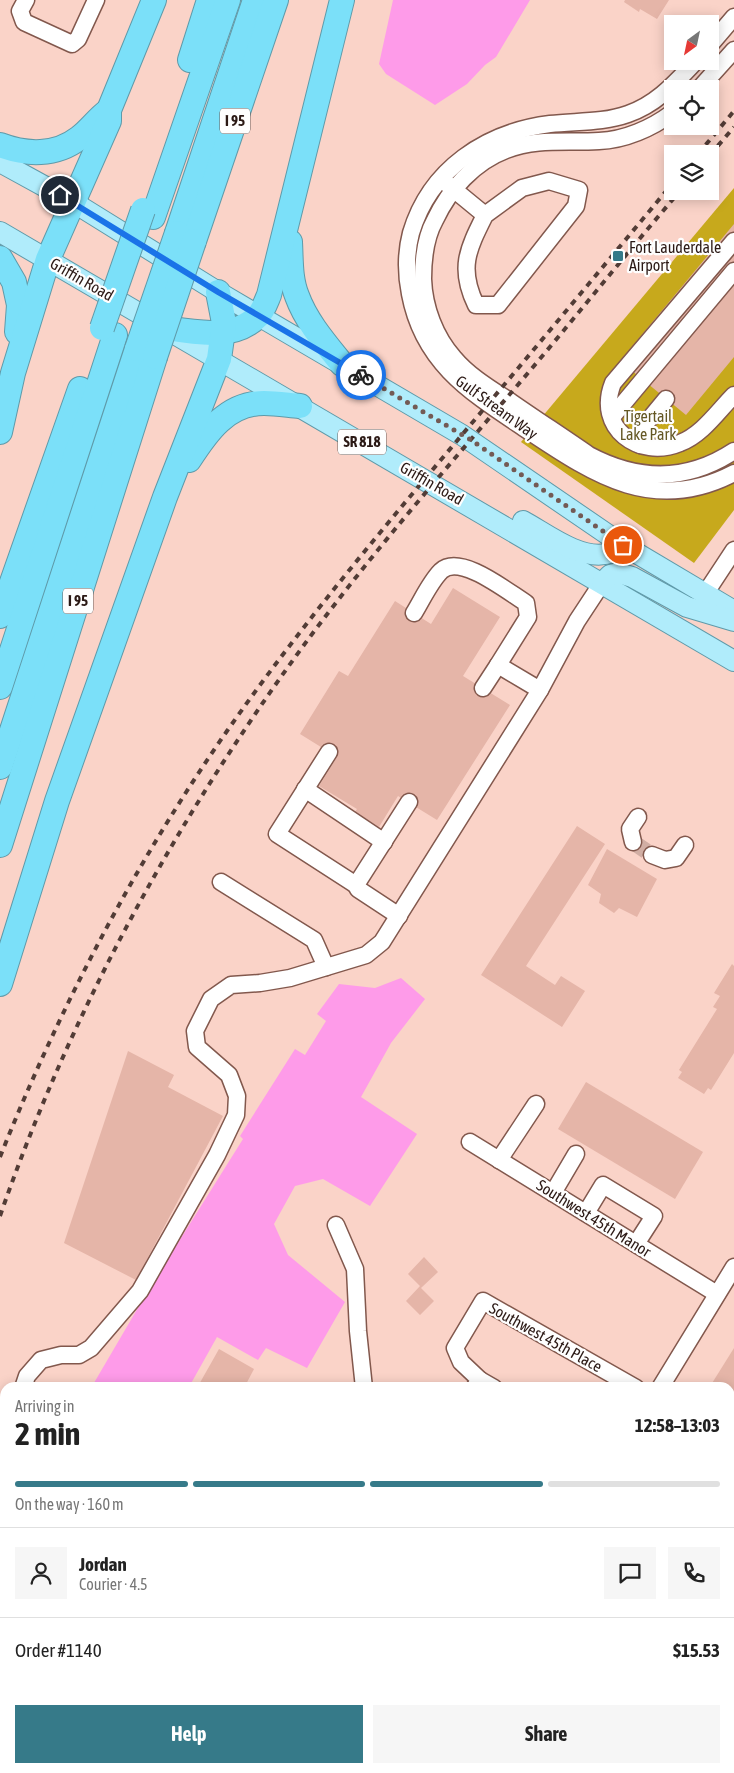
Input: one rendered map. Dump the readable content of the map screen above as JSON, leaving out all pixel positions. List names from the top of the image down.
{
  "streets": {
    "highway": ["I 95"],
    "main road": ["Griffin Road", "SR 818"],
    "street": ["Gulf Stream Way", "Southwest 45th Manor", "Southwest 45th Place"]
  },
  "parks": ["Tigertail Lake Park"],
  "places": {
    "transit": ["Fort Lauderdale Airport"]
  },
  "north": "bottom left",
  "page": {
    "heading": ["2 min", "Arriving in", "12:58–13:03"],
    "panel": [
      "Jordan",
      "Courier · 4.5",
      "Order #1140",
      "$15.53"
    ],
    "bar": "On the way · 160 m",
    "buttons": ["Help", "Share"]
  }
}
